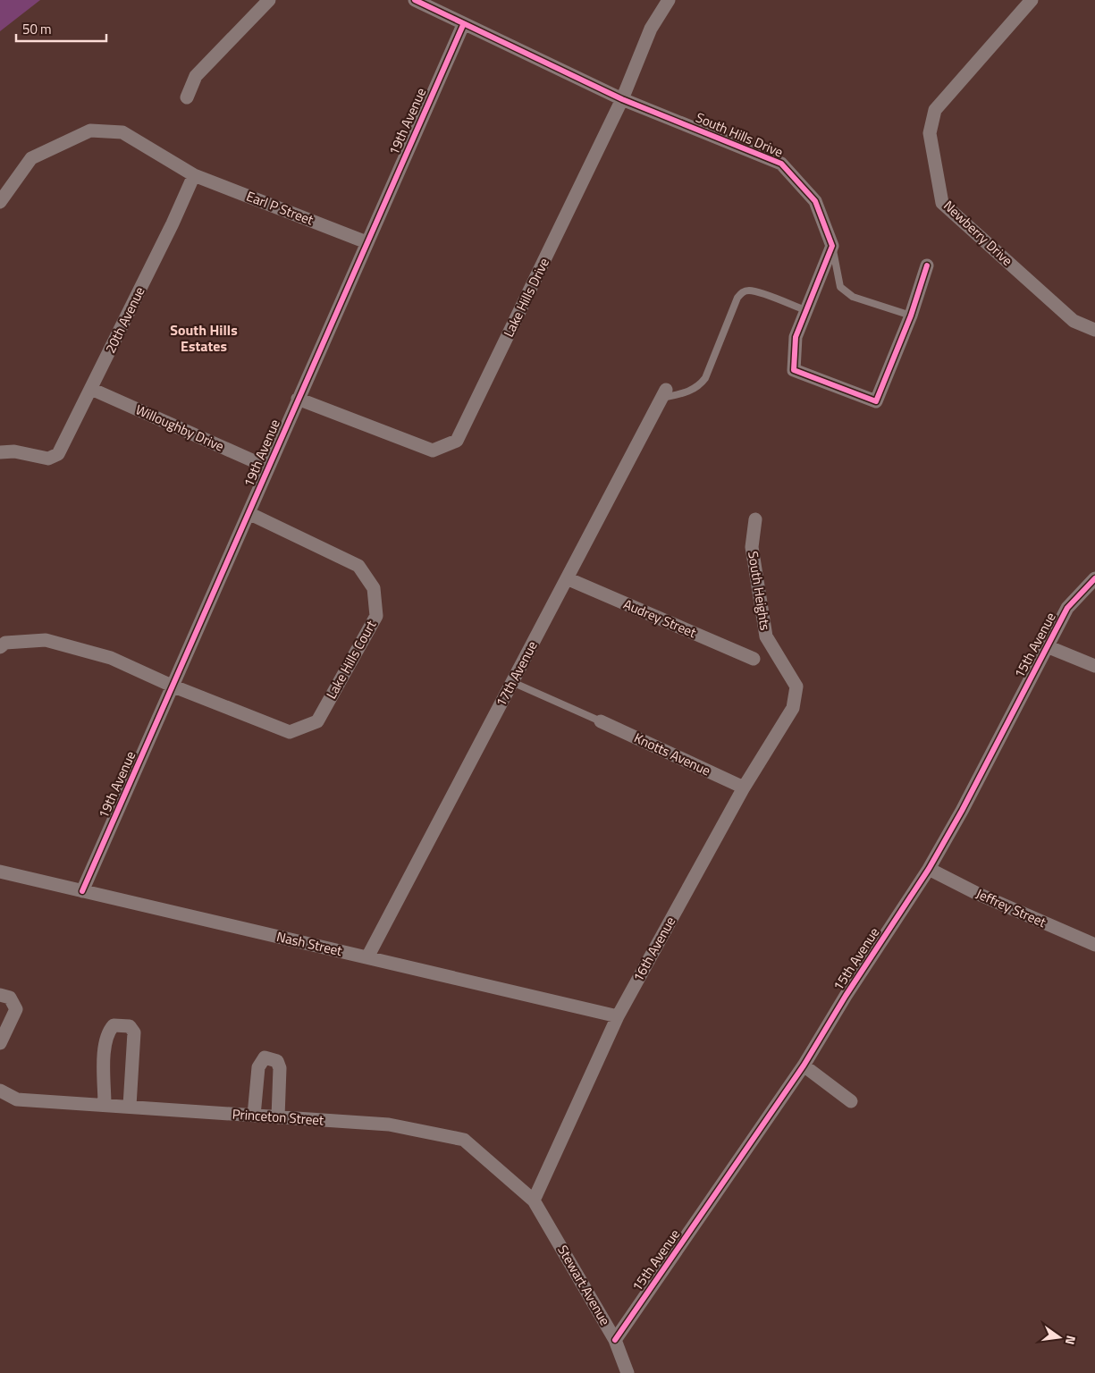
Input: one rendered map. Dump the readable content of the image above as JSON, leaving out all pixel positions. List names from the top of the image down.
{
  "streets": {
    "street": [
      "19th Avenue",
      "South Hills Drive",
      "Earl P Street",
      "Newberry Drive",
      "Lake Hills Drive",
      "20th Avenue",
      "Willoughby Drive",
      "South Heights",
      "Audrey Street",
      "15th Avenue",
      "Lake Hills Court",
      "17th Avenue",
      "Knotts Avenue",
      "Jeffrey Street",
      "Nash Street",
      "16th Avenue",
      "Princeton Street",
      "Stewart Avenue"
    ]
  },
  "crossings": [
    ["19th Avenue", "South Hills Drive"],
    ["19th Avenue", "Earl P Street"],
    ["19th Avenue", "Lake Hills Drive"],
    ["19th Avenue", "Willoughby Drive"],
    ["19th Avenue", "Lake Hills Court"],
    ["19th Avenue", "Nash Street"],
    ["South Hills Drive", "Lake Hills Drive"],
    ["Earl P Street", "20th Avenue"],
    ["20th Avenue", "Willoughby Drive"],
    ["South Heights", "16th Avenue"],
    ["Audrey Street", "17th Avenue"],
    ["15th Avenue", "Jeffrey Street"],
    ["15th Avenue", "Stewart Avenue"],
    ["17th Avenue", "Nash Street"],
    ["Knotts Avenue", "16th Avenue"],
    ["Nash Street", "16th Avenue"],
    ["16th Avenue", "Princeton Street"],
    ["16th Avenue", "Stewart Avenue"],
    ["Princeton Street", "Stewart Avenue"]
  ],
  "districts": ["South Hills Estates"],
  "scale_bar": "50 m",
  "north": "right"
}
